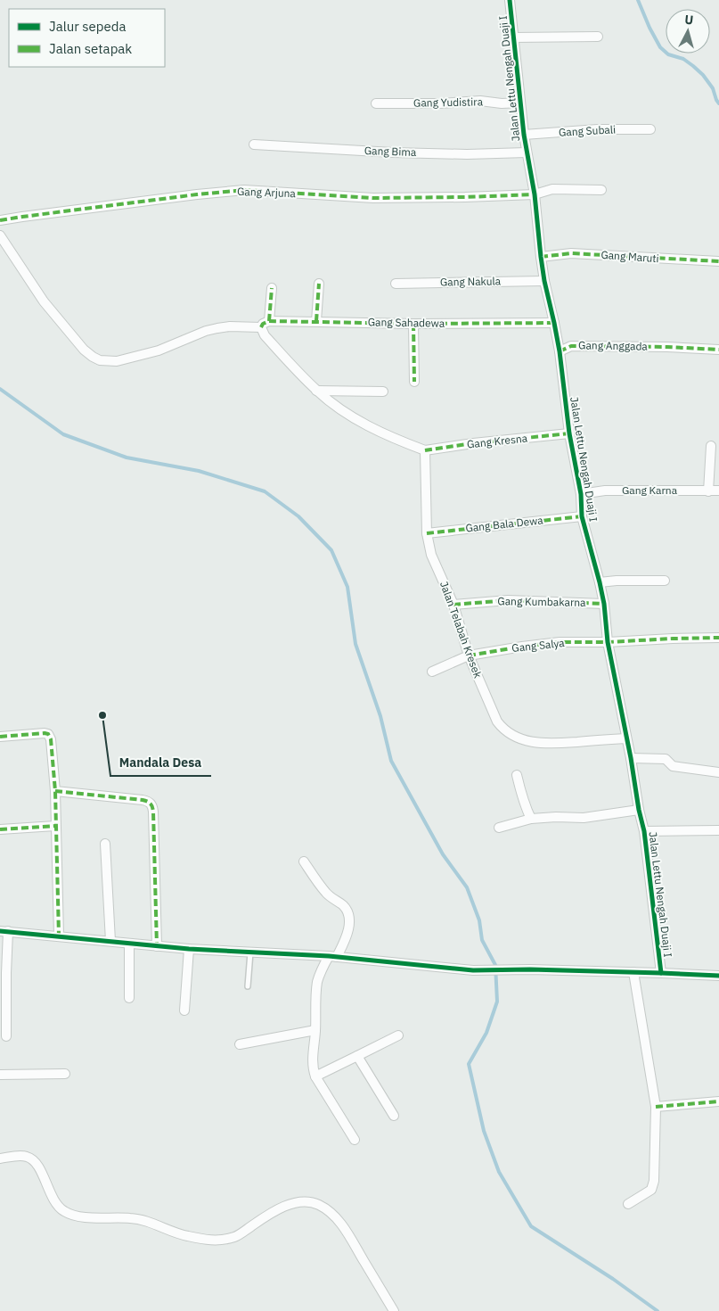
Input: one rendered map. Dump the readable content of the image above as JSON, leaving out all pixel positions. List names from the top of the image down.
{
  "streets": {
    "street": [
      "Jalan Lettu Nengah Duaji I",
      "Gang Yudistira",
      "Gang Subali",
      "Gang Bima",
      "Gang Arjuna",
      "Gang Maruti",
      "Gang Nakula",
      "Gang Sahadewa",
      "Gang Anggada",
      "Gang Kresna",
      "Gang Karna",
      "Gang Bala Dewa",
      "Gang Kumbakarna",
      "Jalan Telabah Kresek",
      "Gang Salya"
    ]
  },
  "crossings": [
    ["Jalan Lettu Nengah Duaji I", "Gang Yudistira"],
    ["Jalan Lettu Nengah Duaji I", "Gang Subali"],
    ["Jalan Lettu Nengah Duaji I", "Gang Bima"],
    ["Jalan Lettu Nengah Duaji I", "Gang Arjuna"],
    ["Jalan Lettu Nengah Duaji I", "Gang Maruti"],
    ["Jalan Lettu Nengah Duaji I", "Gang Nakula"],
    ["Jalan Lettu Nengah Duaji I", "Gang Sahadewa"],
    ["Jalan Lettu Nengah Duaji I", "Gang Anggada"],
    ["Jalan Lettu Nengah Duaji I", "Gang Kresna"],
    ["Jalan Lettu Nengah Duaji I", "Gang Karna"],
    ["Jalan Lettu Nengah Duaji I", "Gang Bala Dewa"],
    ["Jalan Lettu Nengah Duaji I", "Gang Kumbakarna"],
    ["Jalan Lettu Nengah Duaji I", "Jalan Telabah Kresek"],
    ["Jalan Lettu Nengah Duaji I", "Gang Salya"],
    ["Gang Kresna", "Jalan Telabah Kresek"],
    ["Gang Bala Dewa", "Jalan Telabah Kresek"],
    ["Gang Kumbakarna", "Jalan Telabah Kresek"],
    ["Jalan Telabah Kresek", "Gang Salya"]
  ],
  "places": ["Mandala Desa"],
  "legend": ["Jalur sepeda", "Jalan setapak"],
  "north": "top"
}
